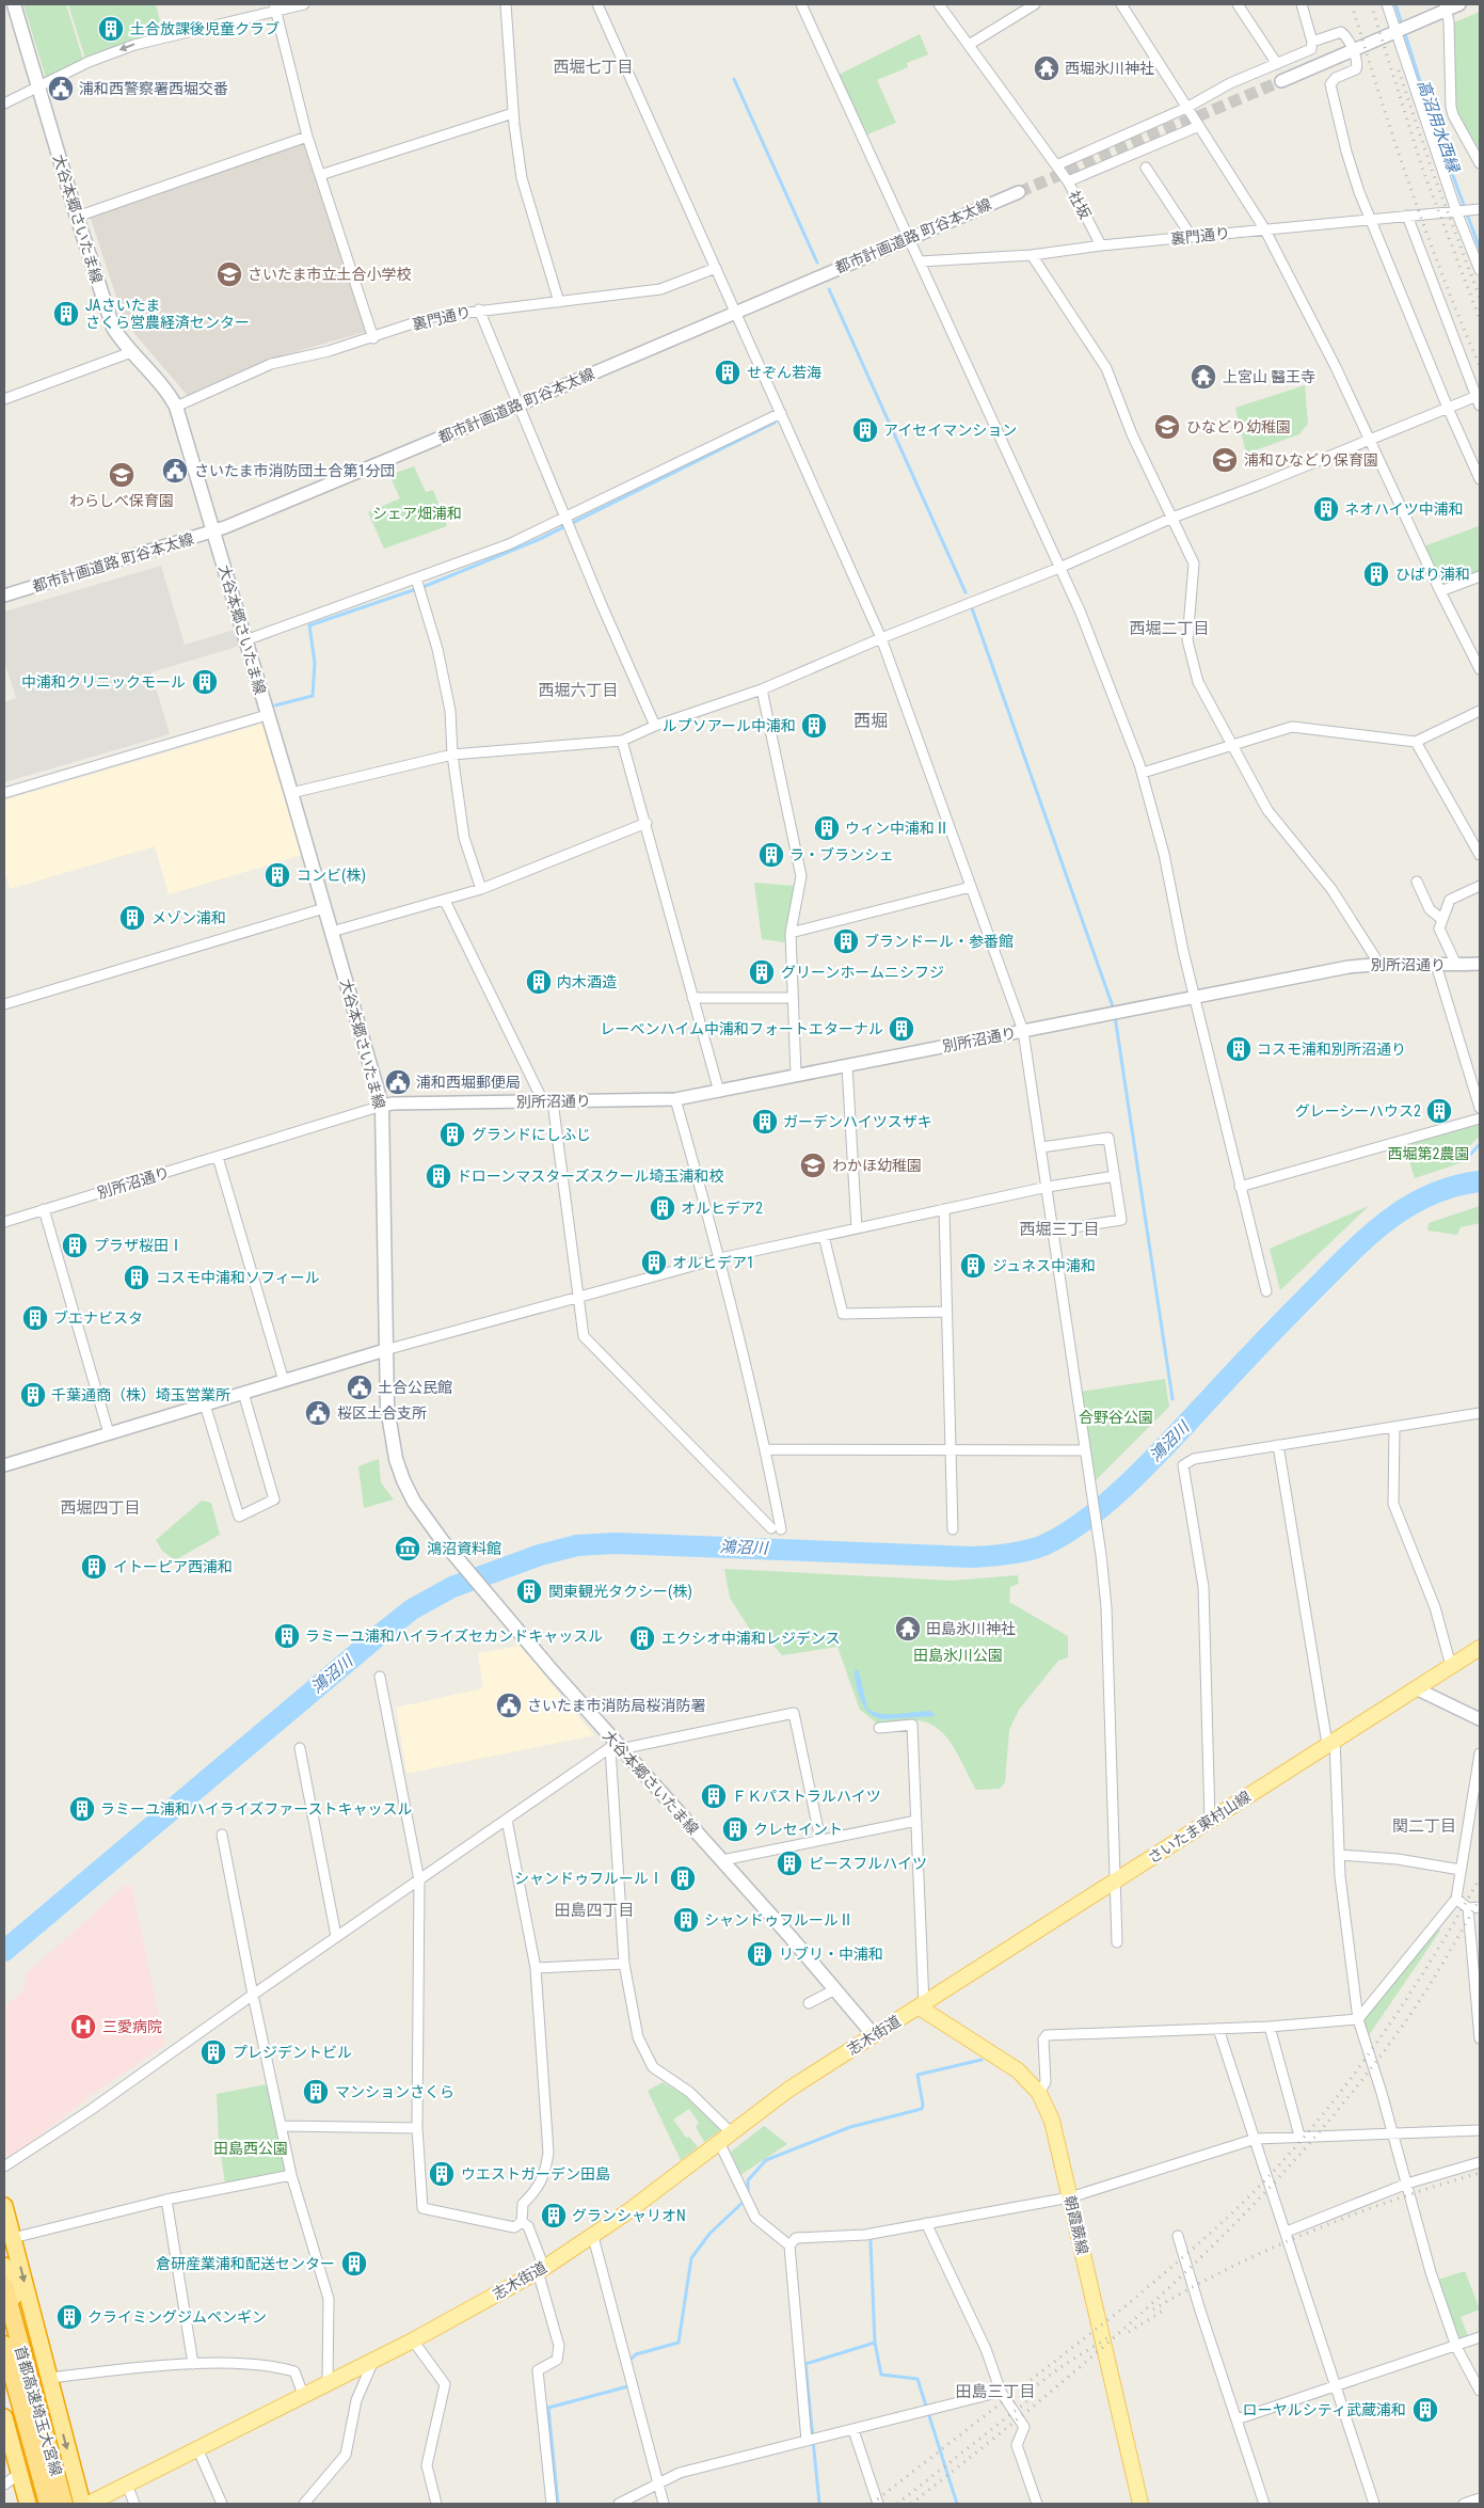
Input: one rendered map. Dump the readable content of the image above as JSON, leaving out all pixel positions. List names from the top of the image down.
{
  "streets": {
    "highway": ["首都高速埼玉大宮線"],
    "main road": [
      "大谷本郷さいたま線",
      "さいたま東村山線",
      "志木街道",
      "朝霞蕨線"
    ],
    "street": [
      "社坂",
      "都市計画道路 町谷本太線",
      "裏門通り",
      "別所沼通り"
    ]
  },
  "crossings": [
    ["社坂", "裏門通り"],
    ["大谷本郷さいたま線", "都市計画道路 町谷本太線"],
    ["大谷本郷さいたま線", "裏門通り"],
    ["大谷本郷さいたま線", "別所沼通り"],
    ["大谷本郷さいたま線", "志木街道"],
    ["さいたま東村山線", "志木街道"],
    ["さいたま東村山線", "朝霞蕨線"],
    ["志木街道", "朝霞蕨線"]
  ],
  "districts": [
    "西堀七丁目",
    "西堀二丁目",
    "西堀六丁目",
    "西堀",
    "西堀三丁目",
    "西堀四丁目",
    "関二丁目",
    "田島四丁目",
    "田島三丁目"
  ],
  "water": ["高沼用水西縁", "鴻沼川"],
  "parks": [
    "シェア畑浦和",
    "西堀第2農園",
    "合野谷公園",
    "田島氷川公園",
    "田島西公園"
  ],
  "places": {
    "building": [
      "土合放課後児童クラブ",
      "JAさいたま さくら営農経済センター",
      "せぞん若海",
      "アイセイマンション",
      "ネオハイツ中浦和",
      "ひばり浦和",
      "中浦和クリニックモール",
      "ルプソアール中浦和",
      "ウィン中浦和Ⅱ",
      "ラ・ブランシェ",
      "コンビ(株)",
      "メゾン浦和",
      "ブランドール・参番館",
      "グリーンホームニシフジ",
      "内木酒造",
      "レーベンハイム中浦和フォートエターナル",
      "コスモ浦和別所沼通り",
      "グレーシーハウス2",
      "ガーデンハイツスザキ",
      "グランドにしふじ",
      "ドローンマスターズスクール埼玉浦和校",
      "オルヒデア2",
      "プラザ桜田Ⅰ",
      "オルヒデア1",
      "ジュネス中浦和",
      "コスモ中浦和ソフィール",
      "ブエナビスタ",
      "千葉通商（株）埼玉営業所",
      "イトーピア西浦和",
      "関東観光タクシー(株)",
      "ラミーユ浦和ハイライズセカンドキャッスル",
      "エクシオ中浦和レジデンス",
      "ＦＫパストラルハイツ",
      "ラミーユ浦和ハイライズファーストキャッスル",
      "クレセイント",
      "ピースフルハイツ",
      "シャンドゥフルールⅠ",
      "シャンドゥフルールⅡ",
      "リブリ・中浦和",
      "プレジデントビル",
      "マンションさくら",
      "ウエストガーデン田島",
      "グランシャリオN",
      "倉研産業浦和配送センター",
      "クライミングジムペンギン",
      "ローヤルシティ武蔵浦和"
    ],
    "temple": ["西堀氷川神社", "上宮山 醫王寺", "田島氷川神社"],
    "public building": [
      "浦和西警察署西堀交番",
      "さいたま市消防団土合第1分団",
      "浦和西堀郵便局",
      "土合公民館",
      "桜区土合支所",
      "さいたま市消防局桜消防署"
    ],
    "school or university": [
      "さいたま市立土合小学校",
      "ひなどり幼稚園",
      "浦和ひなどり保育園",
      "わらしべ保育園",
      "わかほ幼稚園"
    ],
    "museum": ["鴻沼資料館"],
    "hospital": ["三愛病院"]
  }
}
